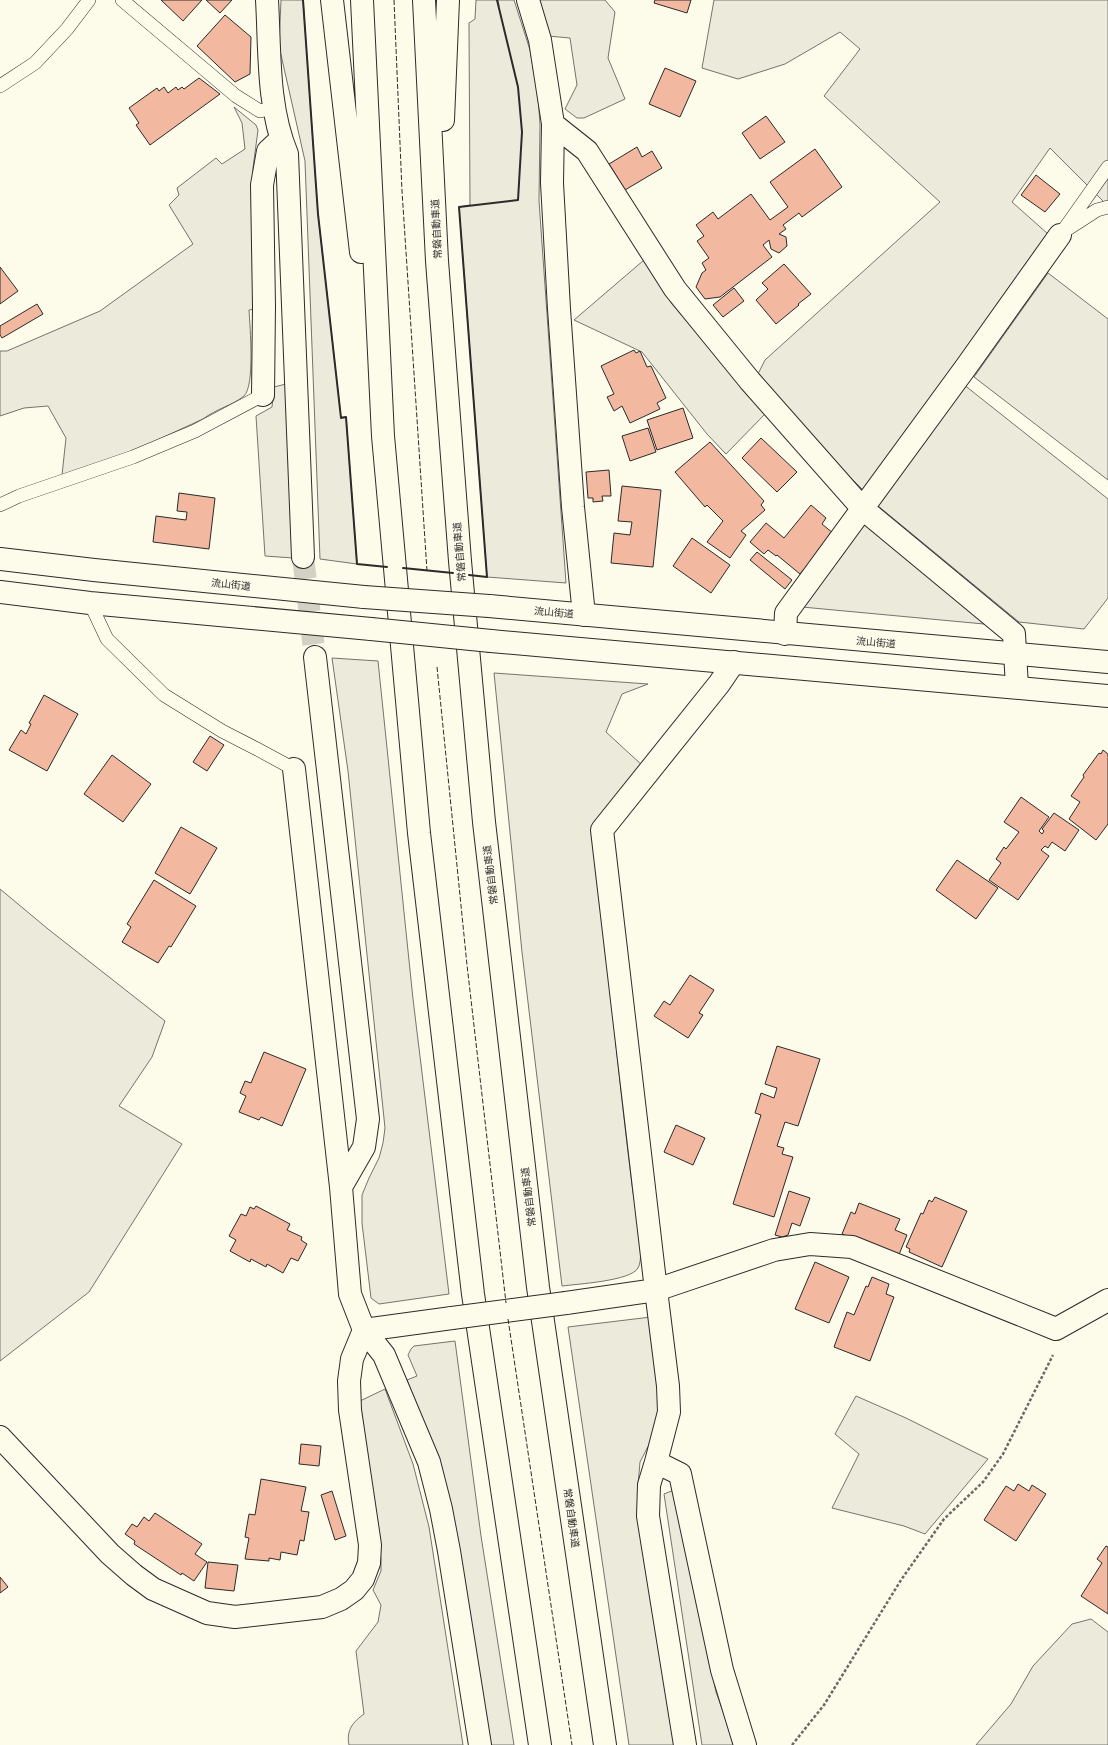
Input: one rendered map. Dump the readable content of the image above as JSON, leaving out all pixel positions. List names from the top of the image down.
{
  "streets": {
    "main road": ["常磐自動車道", "流山街道"]
  }
}
